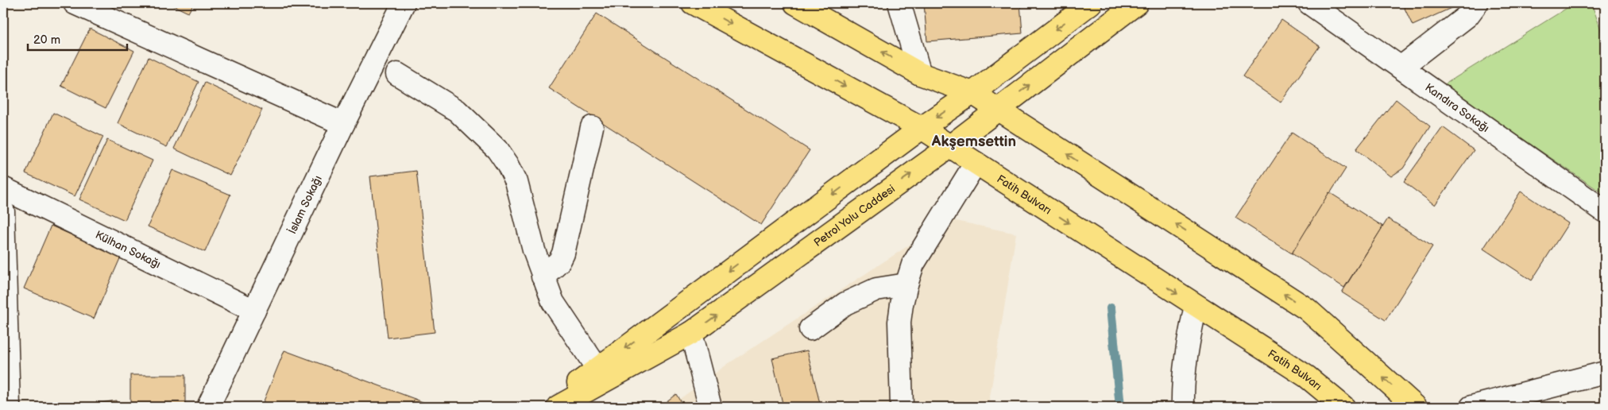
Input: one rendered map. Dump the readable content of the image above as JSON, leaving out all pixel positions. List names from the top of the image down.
{
  "streets": {
    "main road": ["Fatih Bulvarı", "Petrol Yolu Caddesi"],
    "street": ["Kandıra Sokağı", "İslam Sokağı", "Külhan Sokağı"]
  },
  "crossings": [
    ["Fatih Bulvarı", "Petrol Yolu Caddesi"],
    ["İslam Sokağı", "Külhan Sokağı"]
  ],
  "districts": ["Akşemsettin"],
  "scale_bar": "20 m"
}
